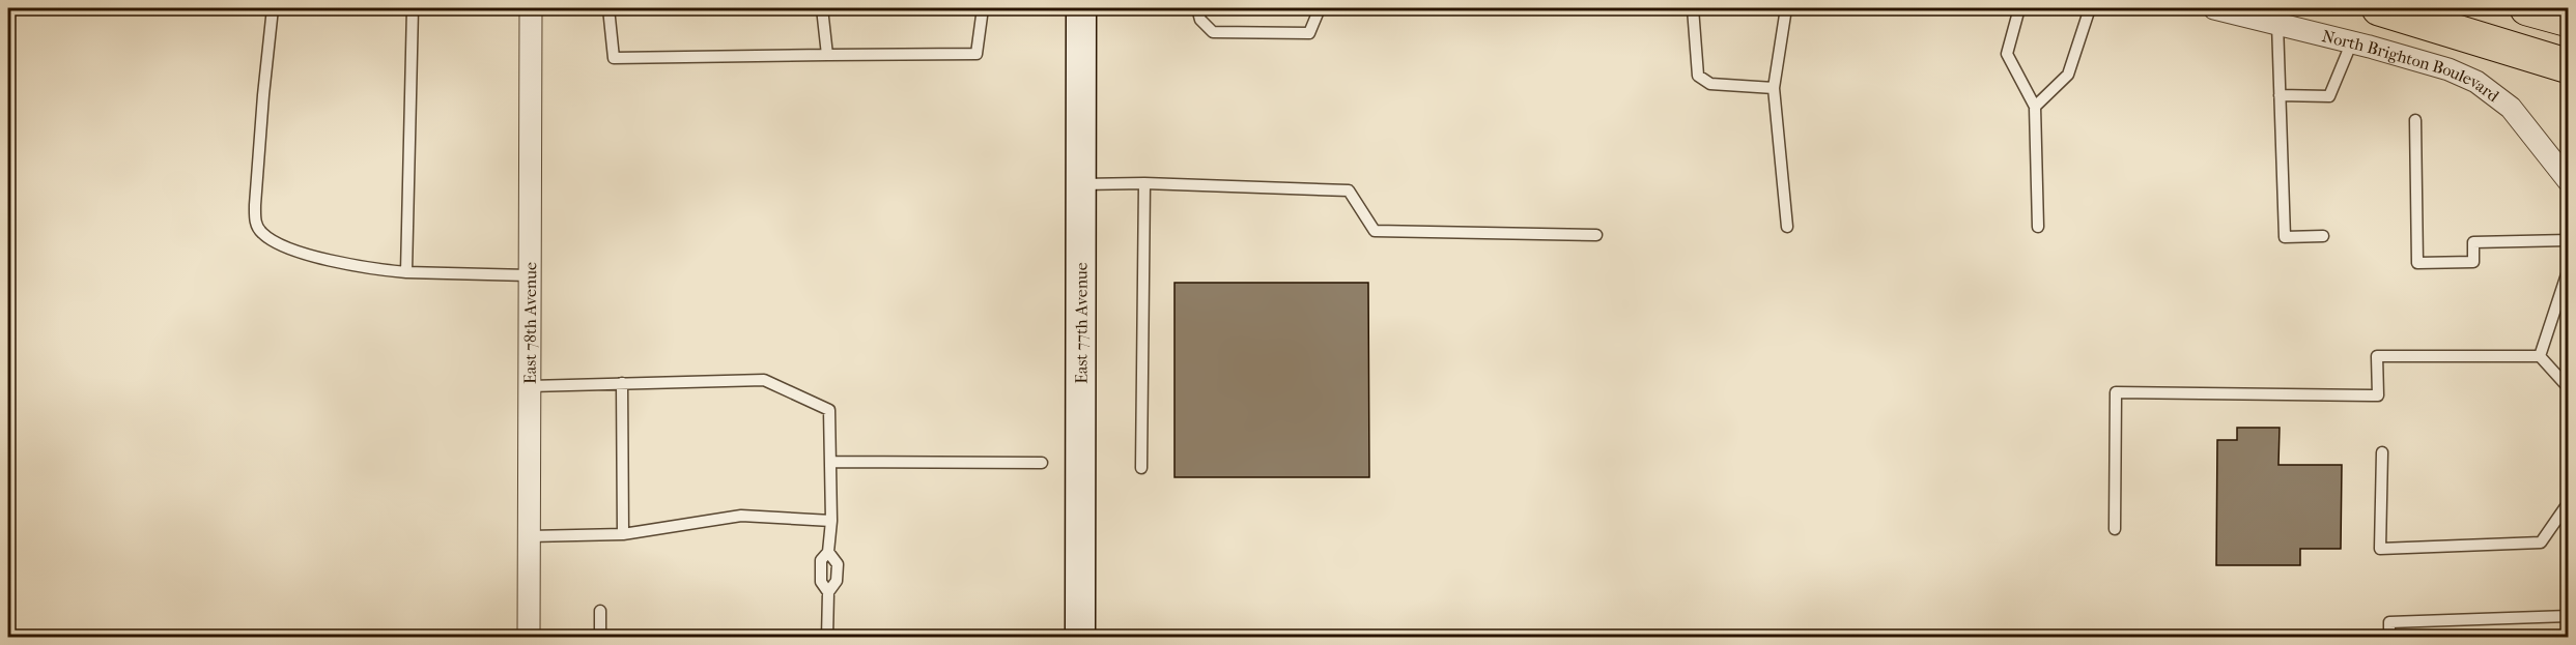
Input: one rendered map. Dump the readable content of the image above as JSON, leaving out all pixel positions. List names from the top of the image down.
{
  "streets": {
    "street": ["North Brighton Boulevard", "East 78th Avenue", "East 77th Avenue"]
  }
}
